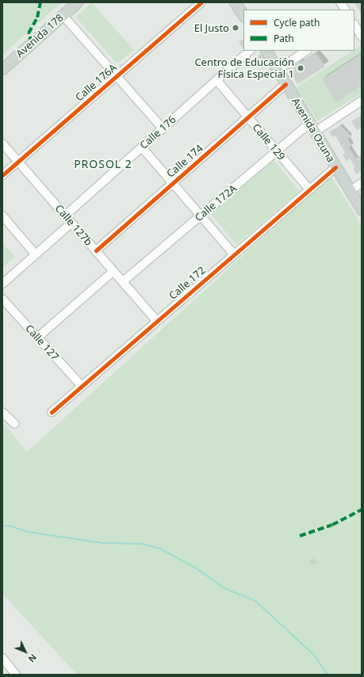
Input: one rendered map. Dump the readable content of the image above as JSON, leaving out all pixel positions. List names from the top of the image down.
{
  "streets": {
    "main road": ["Avenida 178", "Avenida Ozuna"],
    "street": [
      "Calle 176A",
      "Calle 176",
      "Calle 129",
      "Calle 174",
      "Calle 172A",
      "Calle 127b",
      "Calle 172",
      "Calle 127"
    ]
  },
  "crossings": [
    ["Calle 176A", "Calle 127b"],
    ["Avenida Ozuna", "Calle 174"],
    ["Avenida Ozuna", "Calle 172A"],
    ["Avenida Ozuna", "Calle 172"],
    ["Calle 176", "Calle 129"],
    ["Calle 176", "Calle 127b"],
    ["Calle 129", "Calle 174"],
    ["Calle 129", "Calle 172A"],
    ["Calle 129", "Calle 172"],
    ["Calle 174", "Calle 127b"],
    ["Calle 172A", "Calle 127b"],
    ["Calle 127b", "Calle 172"],
    ["Calle 172", "Calle 127"]
  ],
  "districts": ["PROSOL 2"],
  "places": ["El Justo", "Centro de Educación Física Especial 1"],
  "legend": ["Cycle path", "Path"],
  "north": "bottom right"
}
